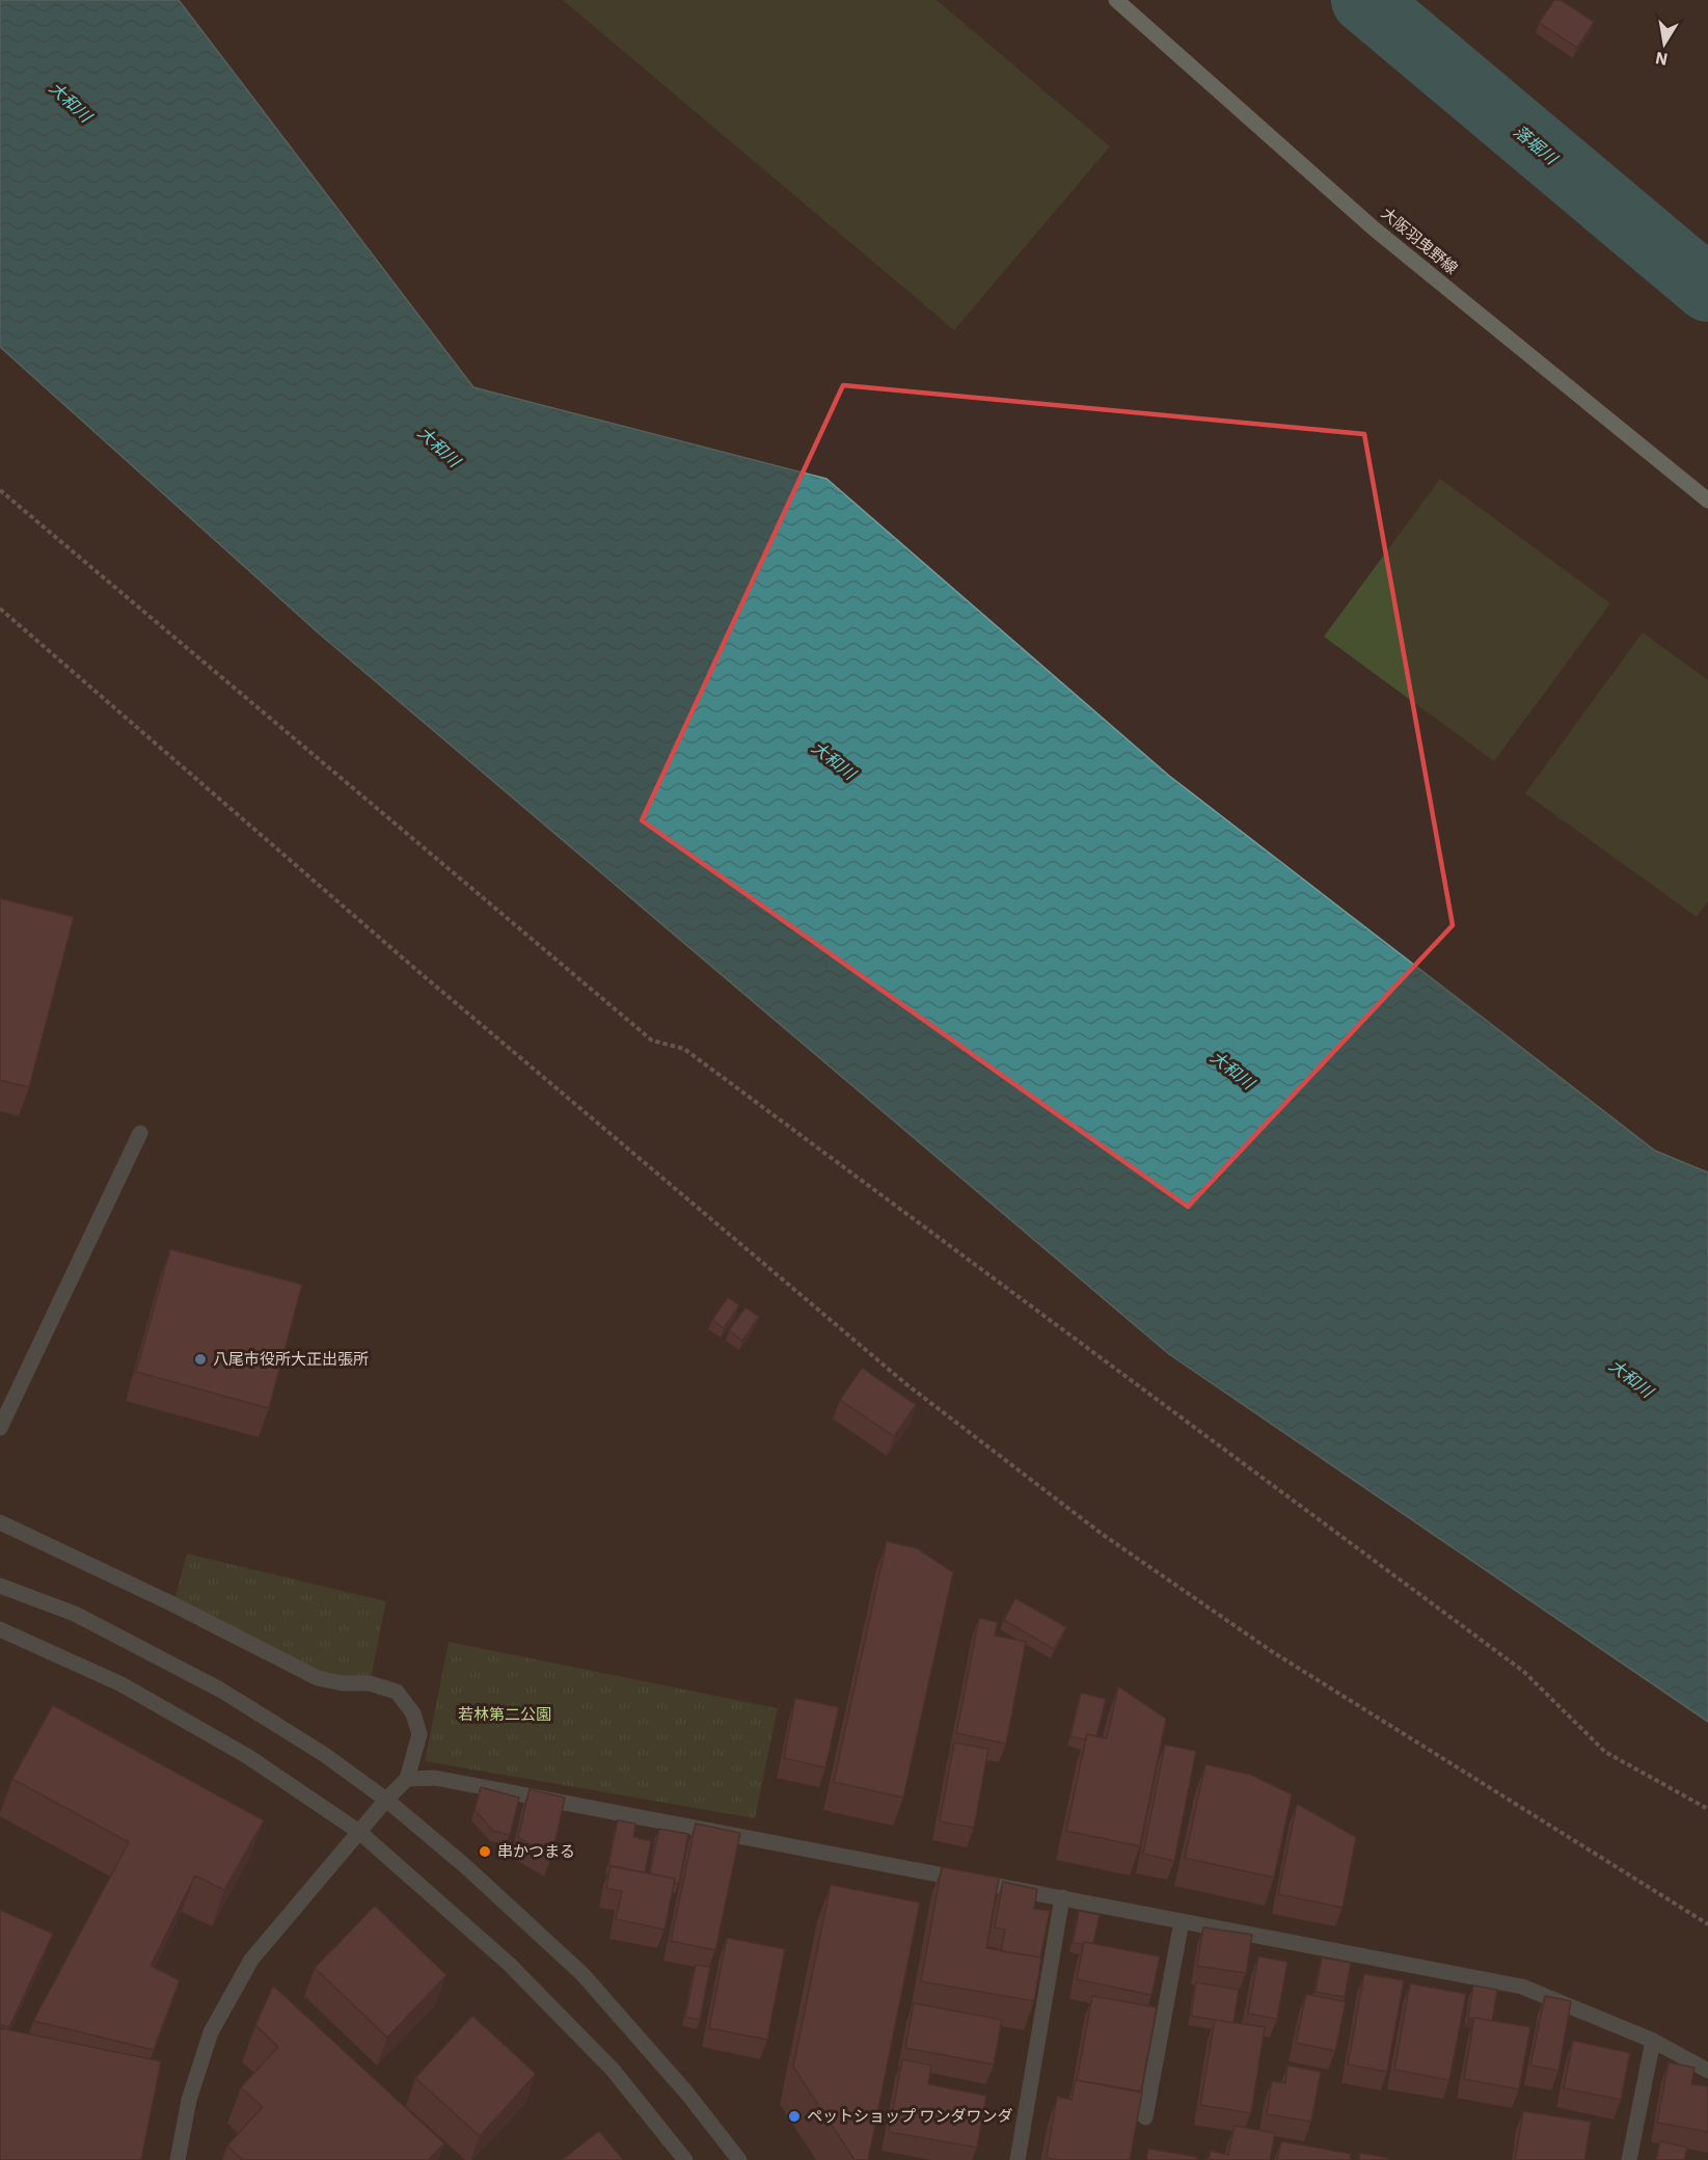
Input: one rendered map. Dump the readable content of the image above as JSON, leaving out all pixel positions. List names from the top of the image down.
{
  "streets": {
    "main road": ["大阪羽曳野線"]
  },
  "water": ["大和川", "落堀川"],
  "parks": ["若林第二公園"],
  "places": ["八尾市役所大正出張所", "串かつまる", "ペットショップ ワンダワンダ"],
  "north": "bottom"
}
